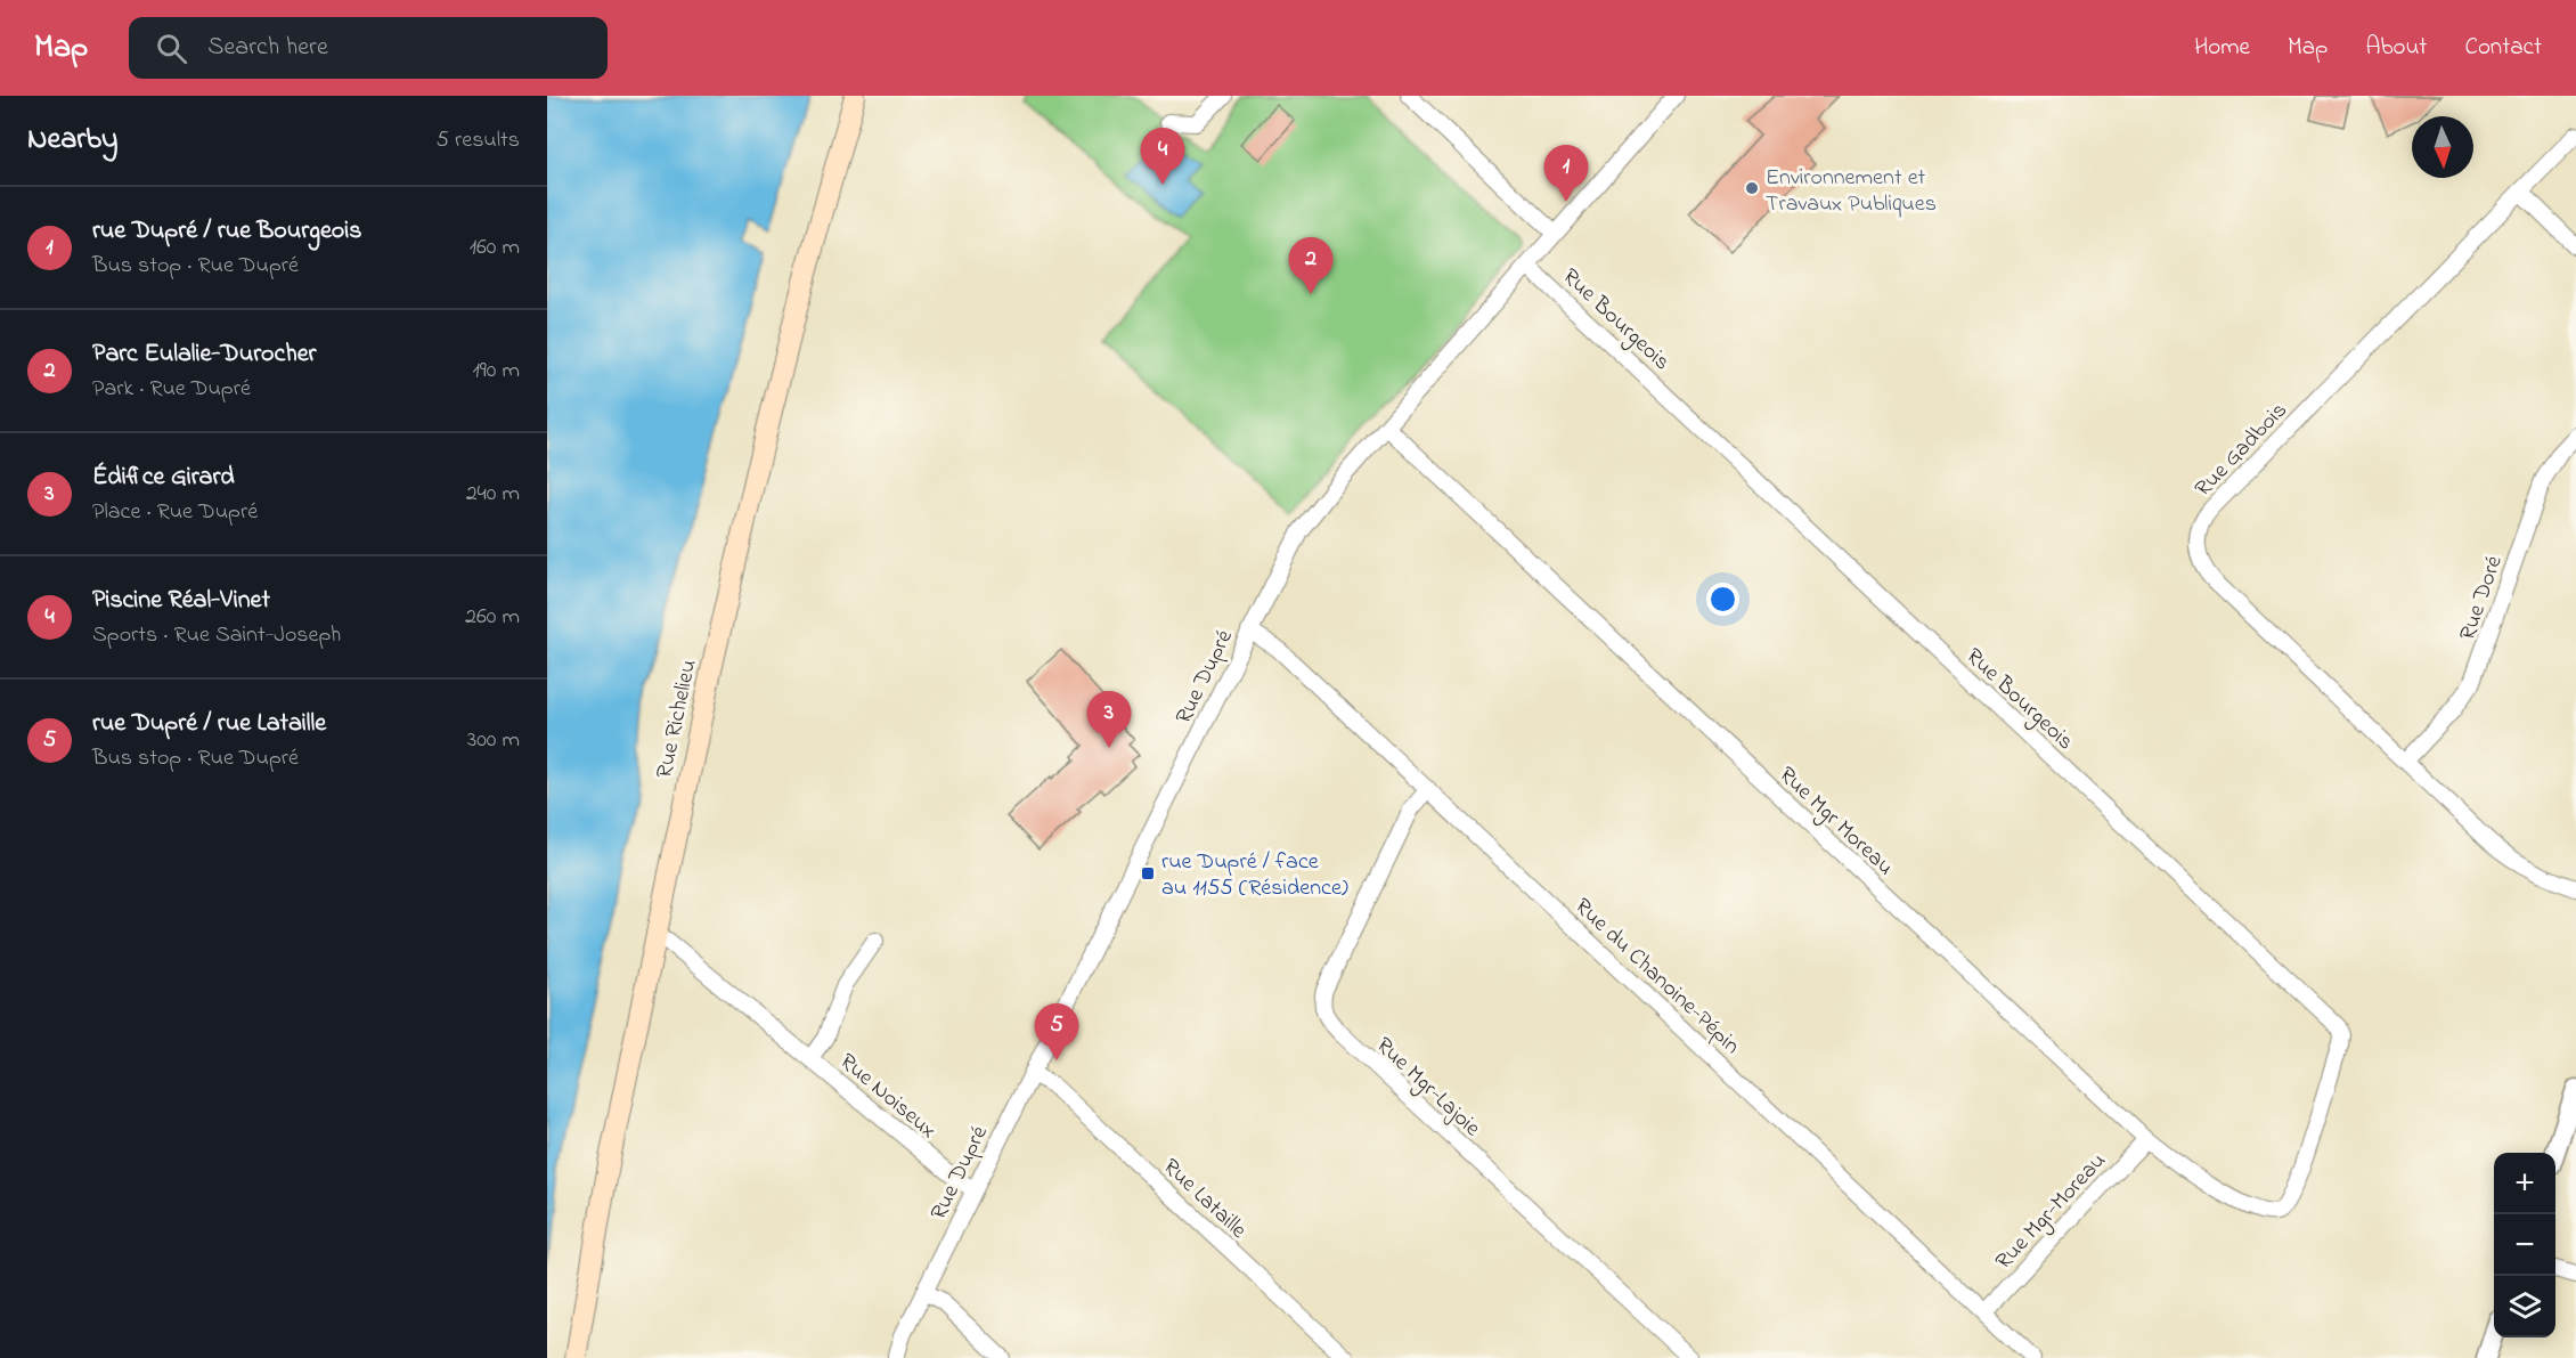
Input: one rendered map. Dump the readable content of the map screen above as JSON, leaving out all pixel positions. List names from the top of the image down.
{
  "streets": {
    "main road": ["Rue Richelieu"],
    "street": [
      "Rue Bourgeois",
      "Rue Gadbois",
      "Rue Doré",
      "Rue Dupré",
      "Rue Mgr Moreau",
      "Rue du Chanoine-Pépin",
      "Rue Mgr-Lajoie",
      "Rue Noiseux",
      "Rue Lataille",
      "Rue Mgr-Moreau"
    ]
  },
  "crossings": [
    ["Rue Bourgeois", "Rue Dupré"],
    ["Rue Bourgeois", "Rue Mgr Moreau"],
    ["Rue Gadbois", "Rue Doré"],
    ["Rue Dupré", "Rue Mgr Moreau"],
    ["Rue Dupré", "Rue du Chanoine-Pépin"],
    ["Rue Dupré", "Rue Noiseux"],
    ["Rue Dupré", "Rue Lataille"],
    ["Rue Richelieu", "Rue Noiseux"],
    ["Rue Mgr Moreau", "Rue Mgr-Moreau"],
    ["Rue du Chanoine-Pépin", "Rue Mgr-Lajoie"],
    ["Rue du Chanoine-Pépin", "Rue Mgr-Moreau"]
  ],
  "places": {
    "other": ["Environnement et Travaux Publiques"],
    "transit": ["rue Dupré / face au 1155 (Résidence)"]
  },
  "north": "bottom",
  "page": {
    "header": "Map",
    "search": "Search here",
    "nav": [
      "Home",
      "Map",
      "About",
      "Contact"
    ],
    "heading": ["Nearby", "5 results"],
    "pins": [
      "4",
      "1",
      "2",
      "3",
      "5"
    ],
    "list": [
      {
        "mark": "1",
        "name": "rue Dupré / rue Bourgeois",
        "note": "Bus stop · Rue Dupré",
        "value": "160 m"
      },
      {
        "mark": "2",
        "name": "Parc Eulalie-Durocher",
        "note": "Park · Rue Dupré",
        "value": "190 m"
      },
      {
        "mark": "3",
        "name": "Édifice Girard",
        "note": "Place · Rue Dupré",
        "value": "240 m"
      },
      {
        "mark": "4",
        "name": "Piscine Réal-Vinet",
        "note": "Sports · Rue Saint-Joseph",
        "value": "260 m"
      },
      {
        "mark": "5",
        "name": "rue Dupré / rue Lataille",
        "note": "Bus stop · Rue Dupré",
        "value": "300 m"
      }
    ],
    "map_buttons": ["+", "−"]
  }
}
